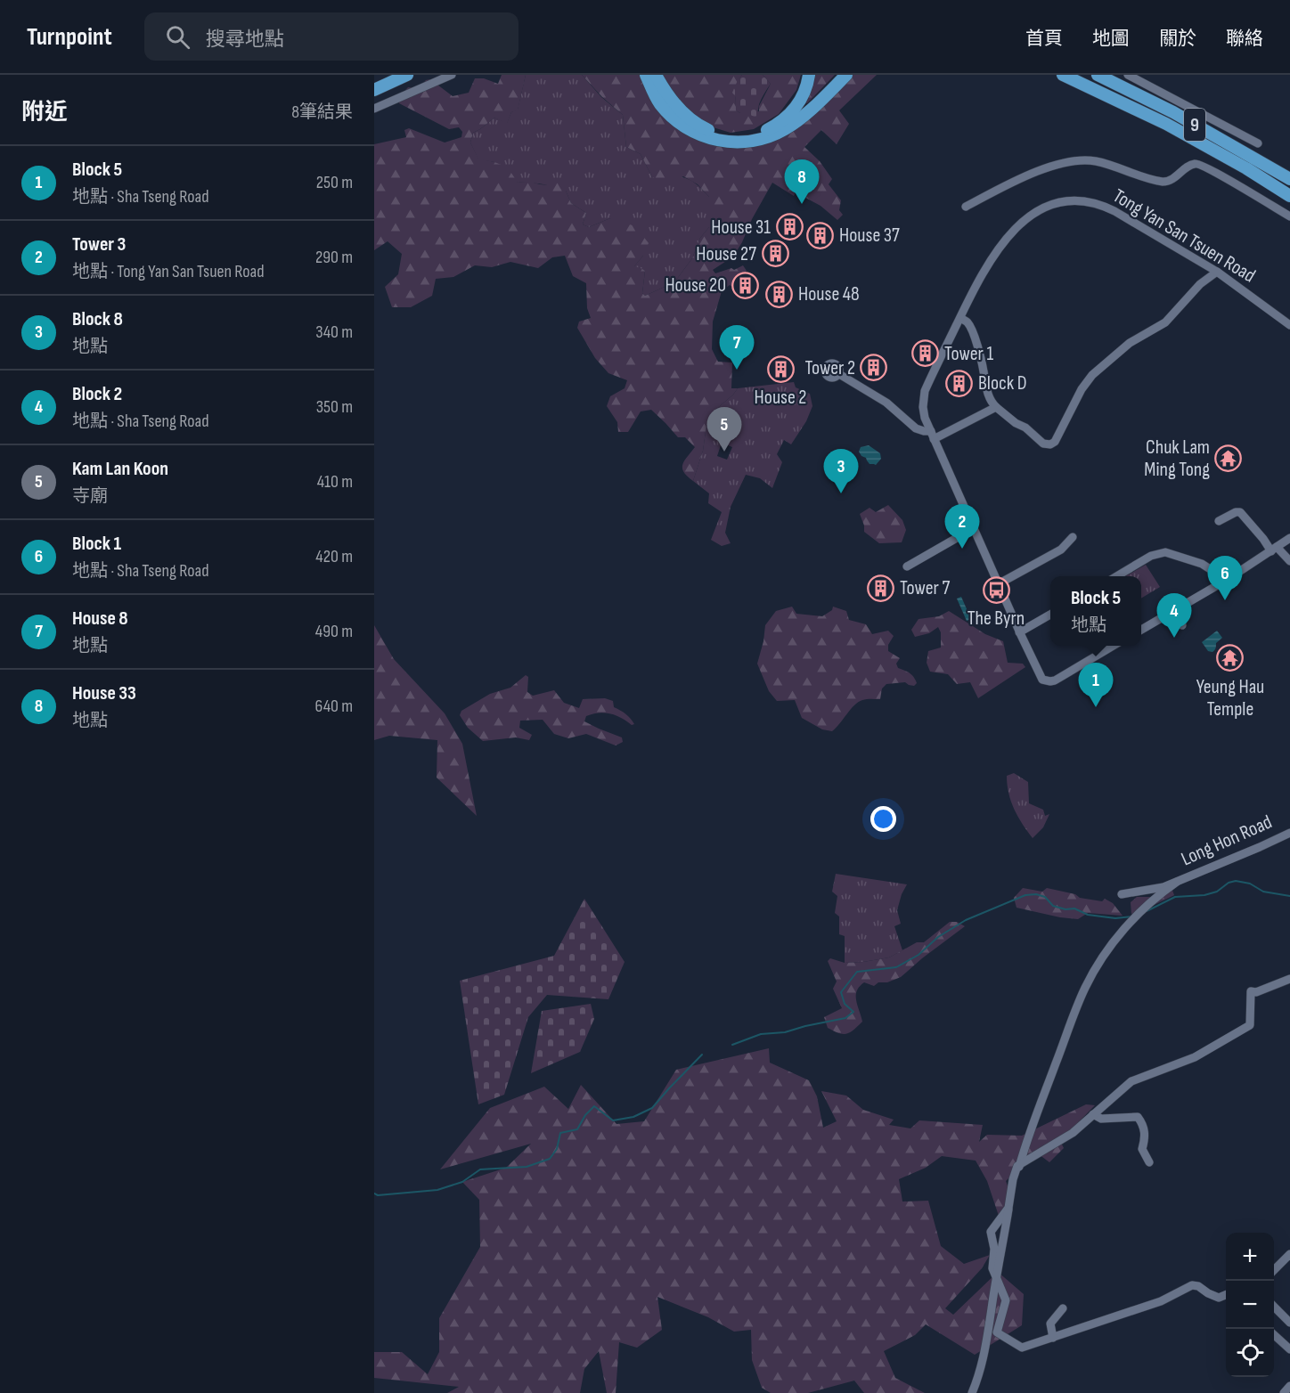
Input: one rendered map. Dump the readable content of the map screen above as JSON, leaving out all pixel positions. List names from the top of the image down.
{
  "streets": {
    "highway": ["9"],
    "street": ["Tong Yan San Tsuen Road", "Long Hon Road"]
  },
  "places": {
    "building": [
      "House 31",
      "House 37",
      "House 27",
      "House 20",
      "House 48",
      "Tower 1",
      "Tower 2",
      "House 2",
      "Block D",
      "Tower 7"
    ],
    "temple": ["Chuk Lam Ming Tong", "Yeung Hau Temple"],
    "bus stop": ["The Byrn"]
  },
  "page": {
    "header": "Turnpoint",
    "search": "搜尋地點",
    "nav": [
      "首頁",
      "地圖",
      "關於",
      "聯絡"
    ],
    "heading": ["附近", "8筆結果"],
    "list": [
      {
        "mark": "1",
        "name": "Block 5",
        "note": "地點 · Sha Tseng Road",
        "value": "250 m"
      },
      {
        "mark": "2",
        "name": "Tower 3",
        "note": "地點 · Tong Yan San Tsuen Road",
        "value": "290 m"
      },
      {
        "mark": "3",
        "name": "Block 8",
        "note": "地點",
        "value": "340 m"
      },
      {
        "mark": "4",
        "name": "Block 2",
        "note": "地點 · Sha Tseng Road",
        "value": "350 m"
      },
      {
        "mark": "5",
        "name": "Kam Lan Koon",
        "note": "寺廟",
        "value": "410 m"
      },
      {
        "mark": "6",
        "name": "Block 1",
        "note": "地點 · Sha Tseng Road",
        "value": "420 m"
      },
      {
        "mark": "7",
        "name": "House 8",
        "note": "地點",
        "value": "490 m"
      },
      {
        "mark": "8",
        "name": "House 33",
        "note": "地點",
        "value": "640 m"
      }
    ],
    "pins": [
      "8",
      "7",
      "5",
      "3",
      "2",
      "6",
      "4",
      "1"
    ],
    "popup": ["Block 5", "地點"],
    "map_buttons": ["+", "−"]
  }
}
